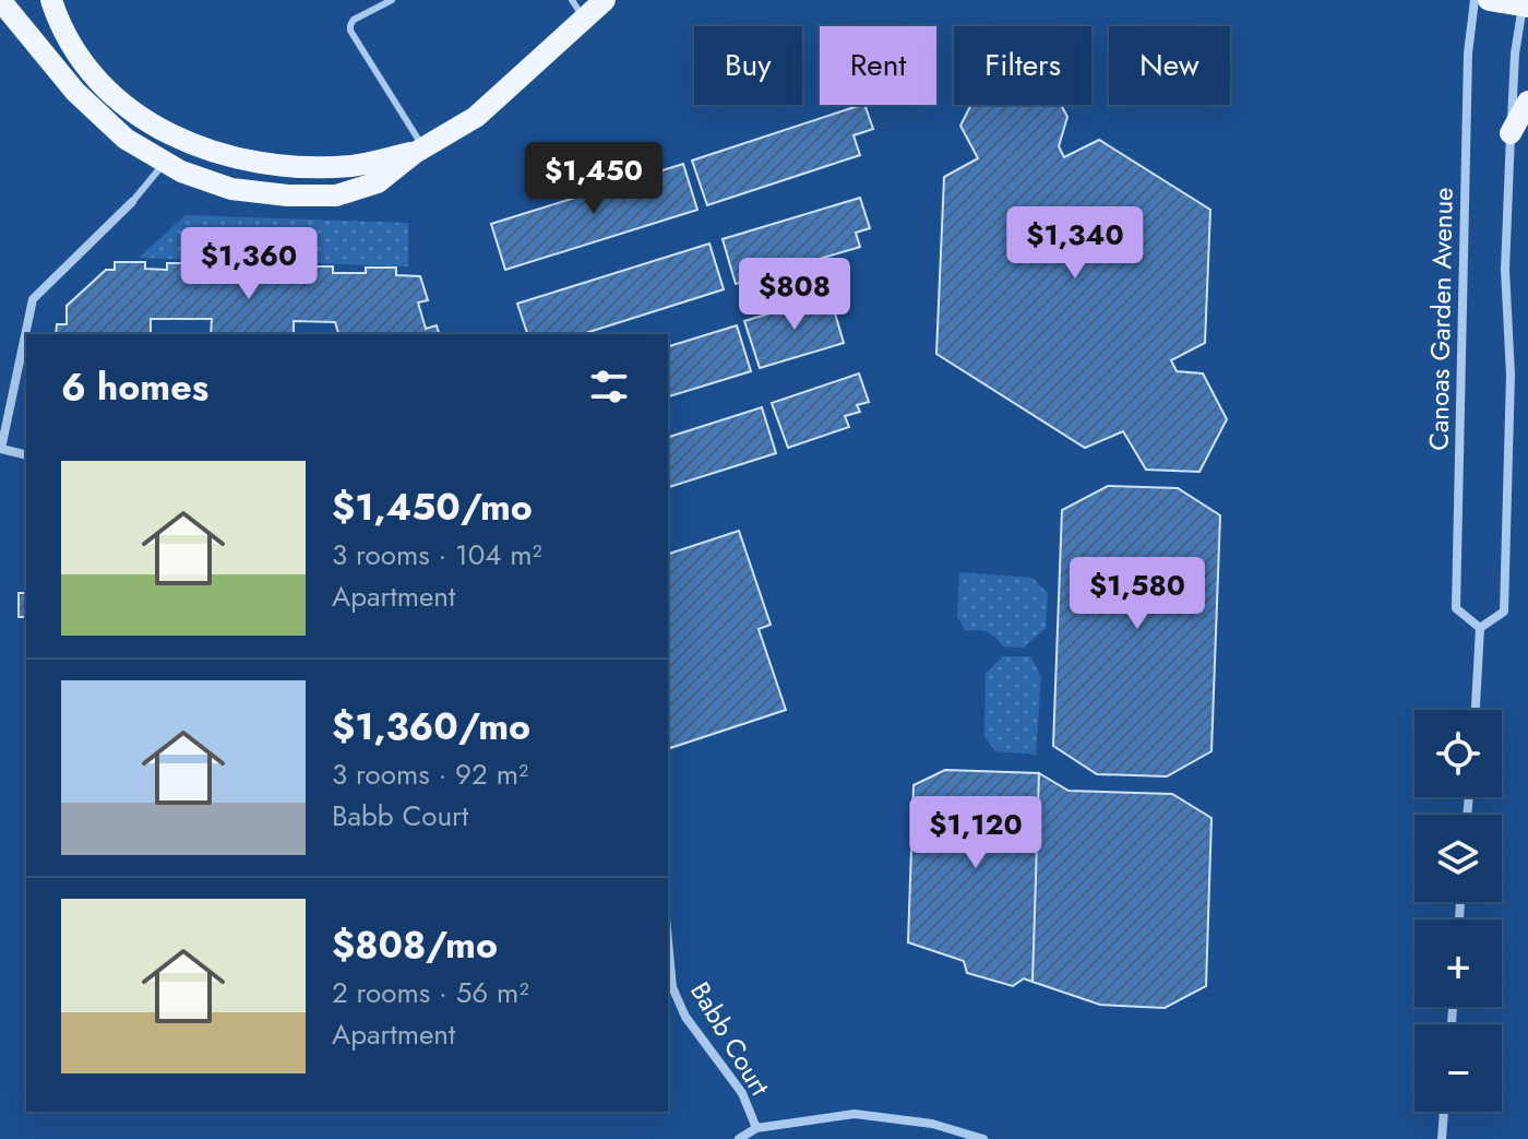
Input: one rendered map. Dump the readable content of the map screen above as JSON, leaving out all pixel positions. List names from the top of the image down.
{
  "streets": {
    "street": ["Canoas Garden Avenue", "Babb Court"]
  },
  "page": {
    "chip": [
      "Buy",
      "Rent",
      "Filters",
      "New"
    ],
    "price": [
      "$1,450",
      "$1,340",
      "$1,360",
      "$808",
      "$1,580",
      "$1,120"
    ],
    "heading": "6 homes",
    "list": [
      {
        "name": "$1,450/mo",
        "note": "3 rooms · 104 m² · Apartment"
      },
      {
        "name": "$1,360/mo",
        "note": "3 rooms · 92 m² · Babb Court"
      },
      {
        "name": "$808/mo",
        "note": "2 rooms · 56 m² · Apartment"
      }
    ],
    "map_buttons": ["+", "−"]
  }
}
